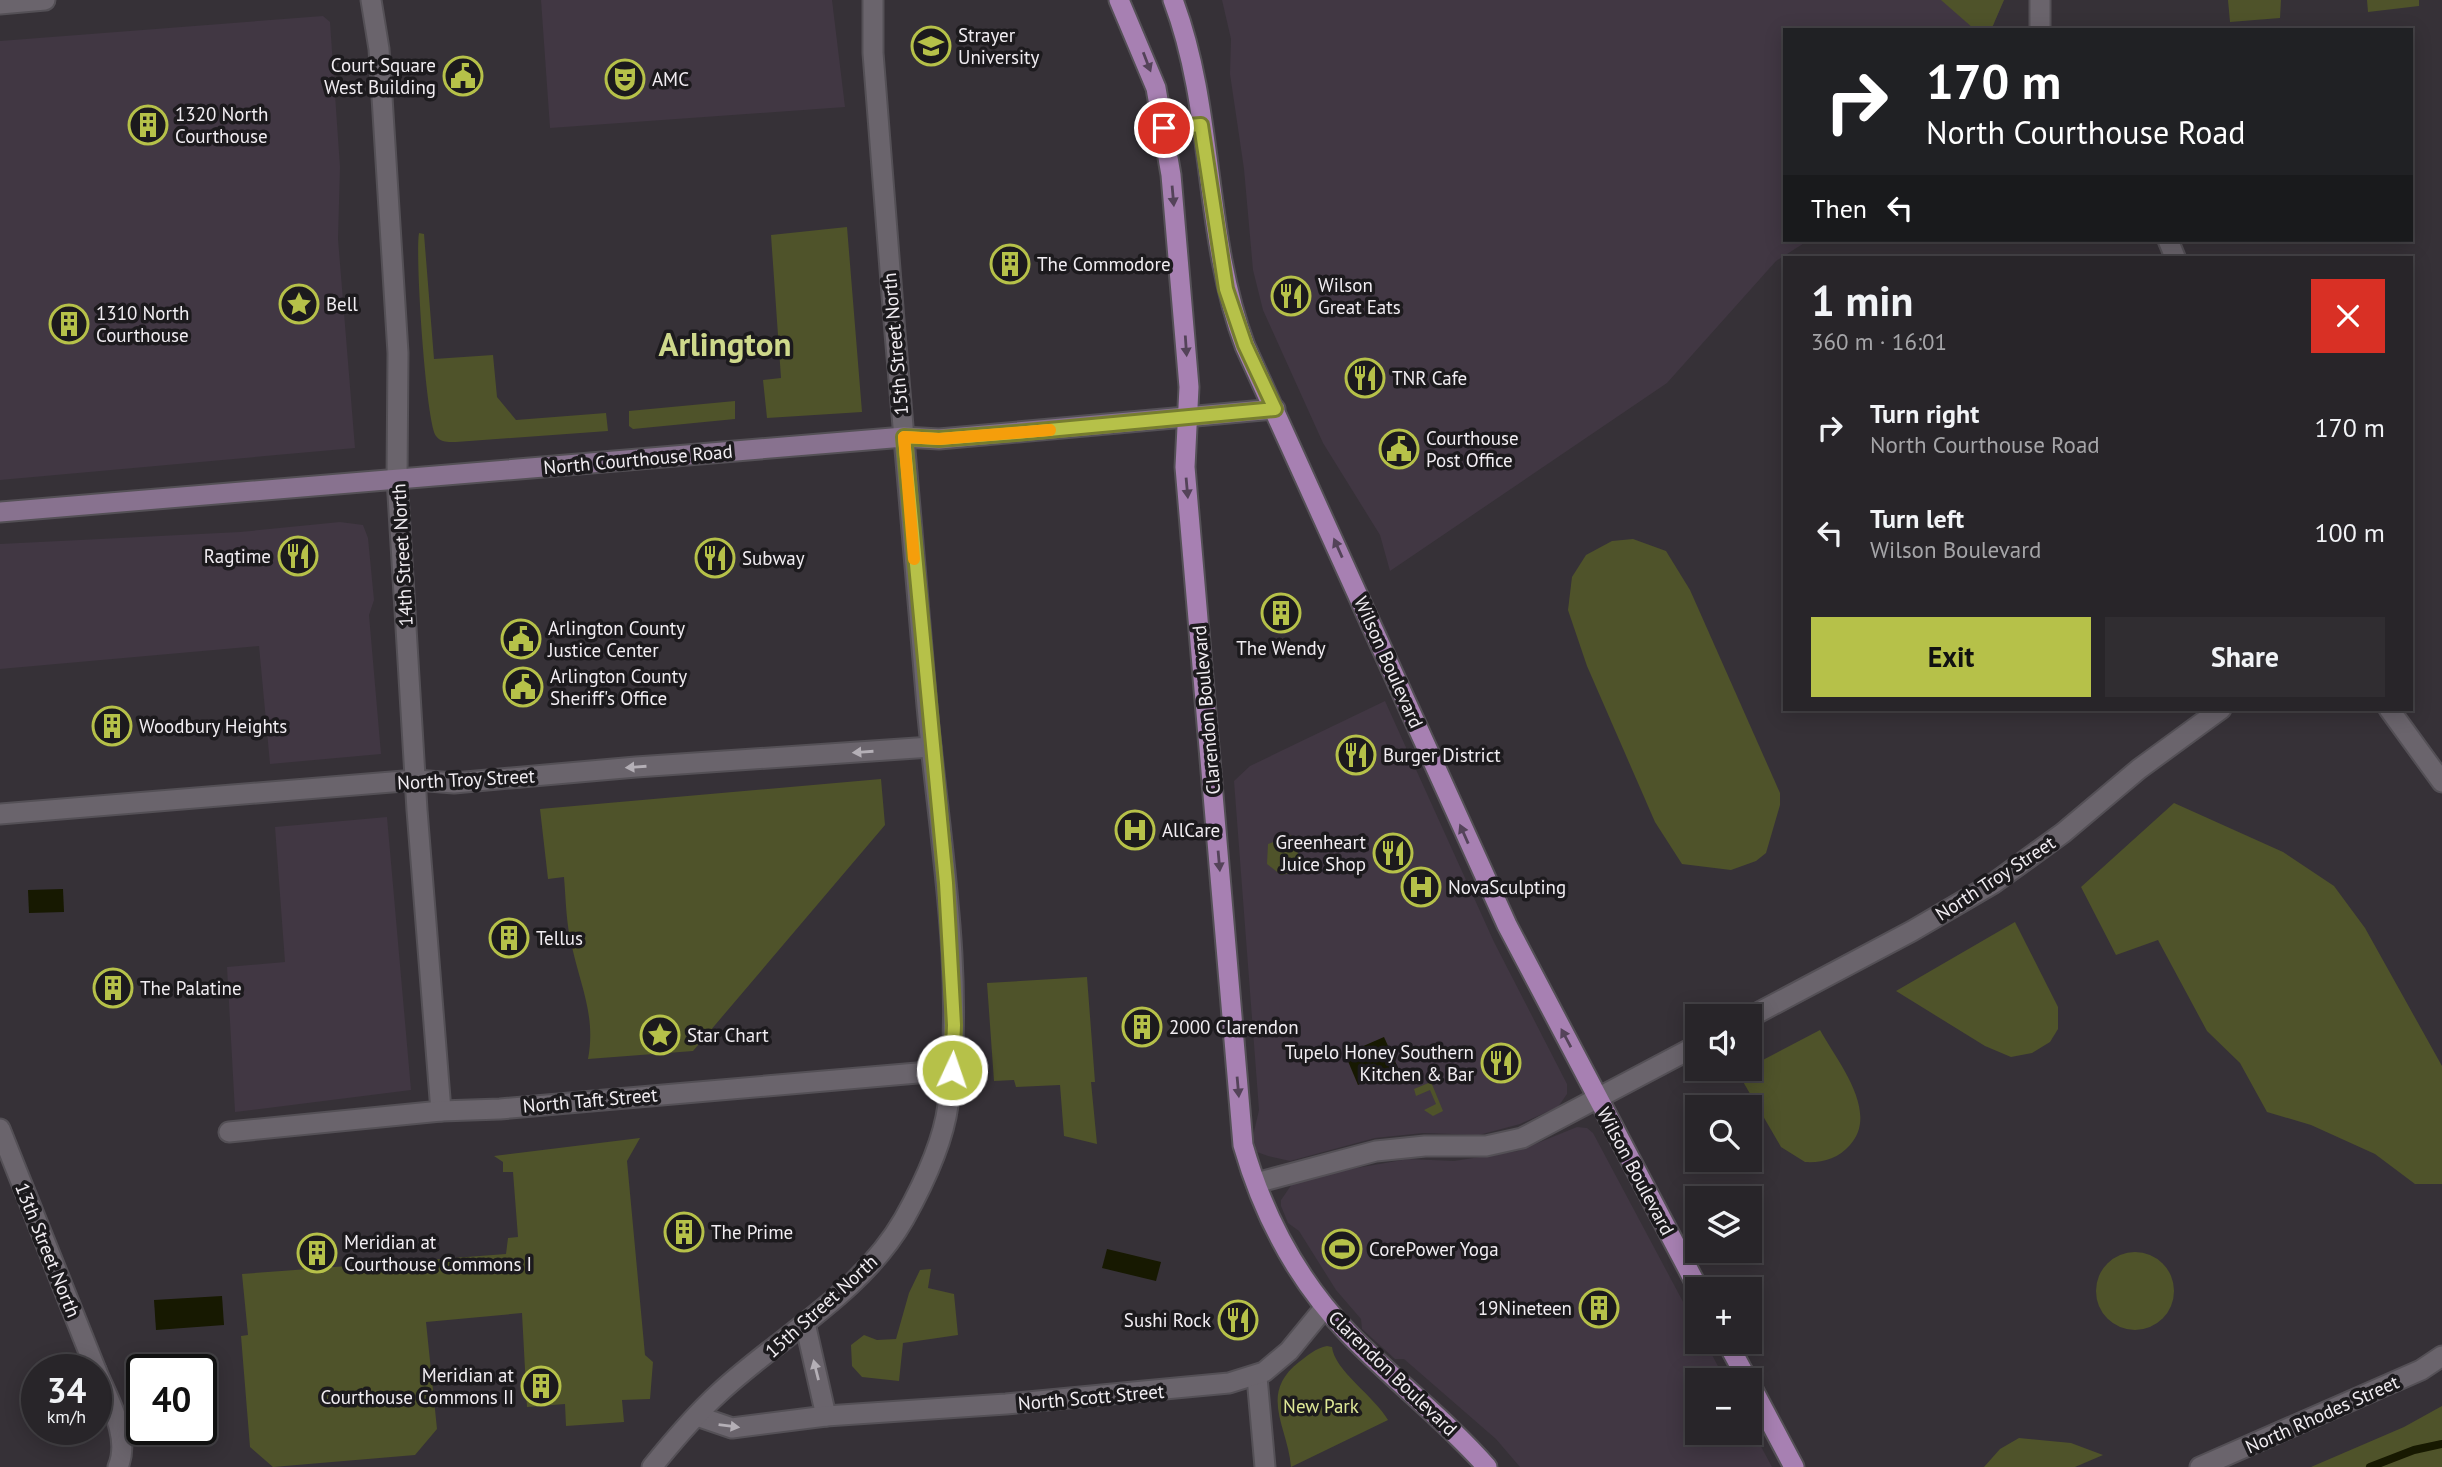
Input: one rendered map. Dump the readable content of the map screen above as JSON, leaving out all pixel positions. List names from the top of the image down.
{
  "streets": {
    "main road": ["North Courthouse Road", "Wilson Boulevard", "Clarendon Boulevard"],
    "street": [
      "15th Street North",
      "14th Street North",
      "North Troy Street",
      "North Taft Street",
      "13th Street North",
      "North Scott Street",
      "North Rhodes Street"
    ]
  },
  "crossings": [
    ["15th Street North", "North Courthouse Road"],
    ["15th Street North", "North Troy Street"],
    ["15th Street North", "North Taft Street"],
    ["15th Street North", "North Scott Street"],
    ["North Courthouse Road", "14th Street North"],
    ["North Courthouse Road", "Wilson Boulevard"],
    ["North Courthouse Road", "Clarendon Boulevard"],
    ["14th Street North", "North Troy Street"],
    ["14th Street North", "North Taft Street"]
  ],
  "one_way": ["Wilson Boulevard", "Clarendon Boulevard"],
  "districts": ["Arlington"],
  "parks": ["New Park"],
  "places": {
    "school or university": ["Strayer University"],
    "public building": [
      "Court Square West Building",
      "Courthouse Post Office",
      "Arlington County Justice Center",
      "Arlington County Sheriff's Office"
    ],
    "theatre": ["AMC"],
    "building": [
      "1320 North Courthouse",
      "The Commodore",
      "1310 North Courthouse",
      "The Wendy",
      "Woodbury Heights",
      "Tellus",
      "The Palatine",
      "2000 Clarendon",
      "The Prime",
      "Meridian at Courthouse Commons I",
      "19Nineteen",
      "Meridian at Courthouse Commons II"
    ],
    "restaurant": [
      "Wilson Great Eats",
      "TNR Cafe",
      "Ragtime",
      "Subway",
      "Burger District",
      "Greenheart Juice Shop",
      "Tupelo Honey Southern Kitchen & Bar",
      "Sushi Rock"
    ],
    "place": ["Bell", "Star Chart"],
    "hospital": ["AllCare", "NovaSculpting"],
    "sports": ["CorePower Yoga"]
  },
  "page": {
    "turn": ["170 m", "North Courthouse Road"],
    "then": "Then",
    "heading": ["1 min", "360 m · 16:01"],
    "list": [
      {
        "name": "Turn right",
        "note": "North Courthouse Road",
        "value": "170 m"
      },
      {
        "name": "Turn left",
        "note": "Wilson Boulevard",
        "value": "100 m"
      }
    ],
    "buttons": ["Exit", "Share"],
    "map_buttons": ["+", "−"],
    "speed": "34 km/h",
    "limit": "40"
  }
}
